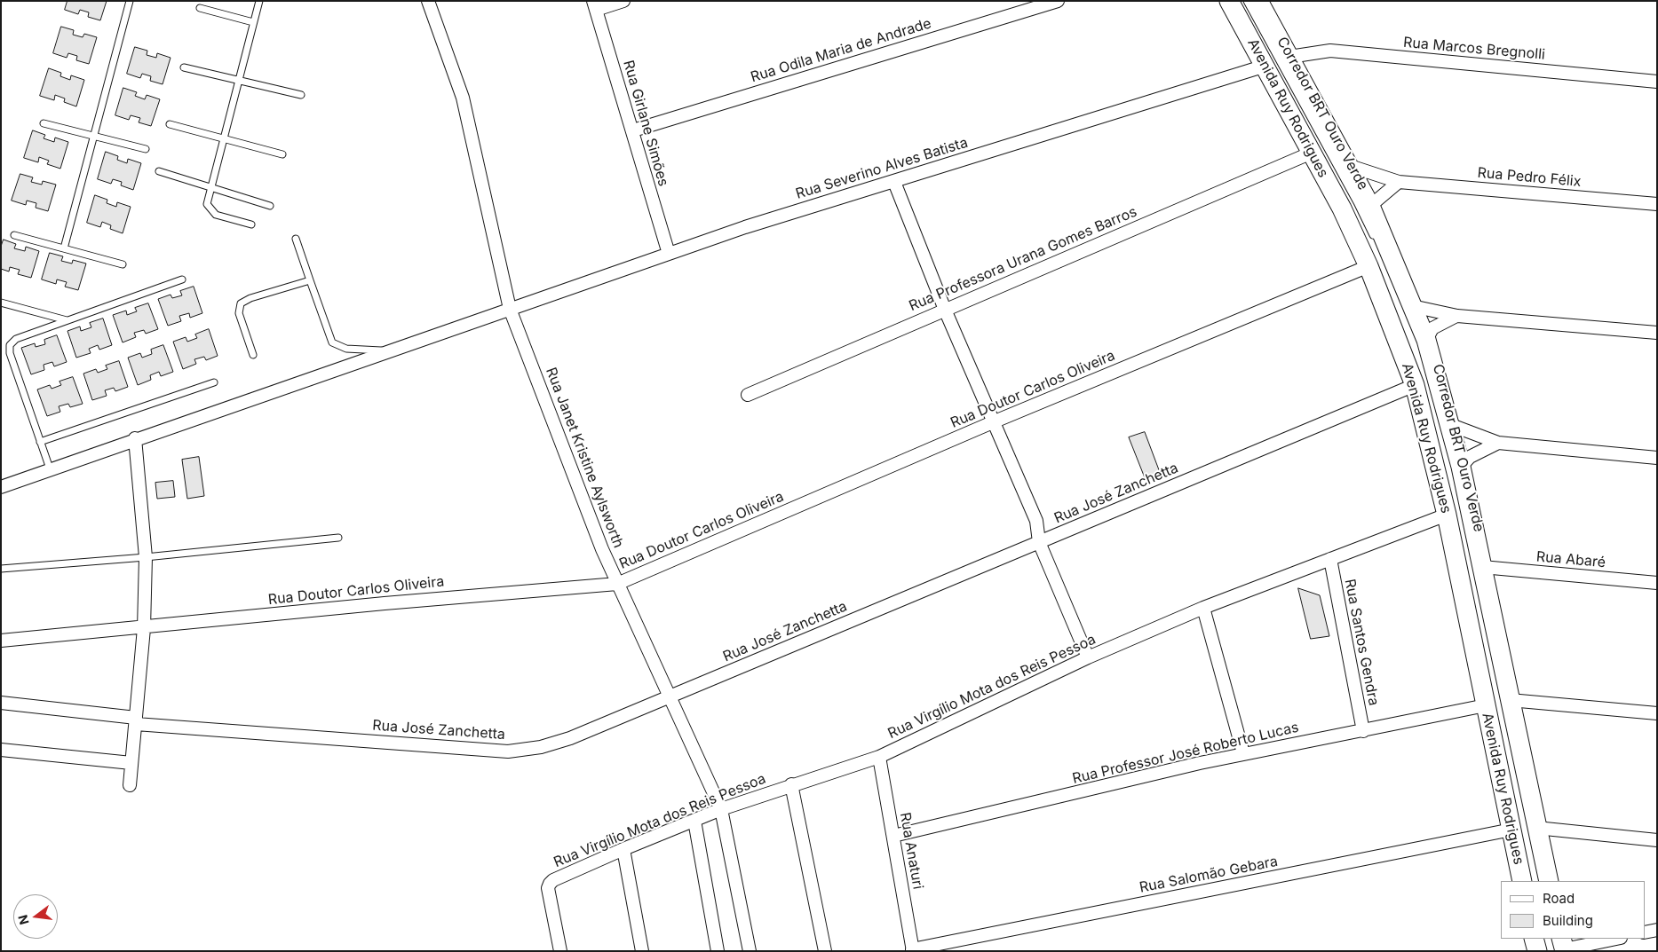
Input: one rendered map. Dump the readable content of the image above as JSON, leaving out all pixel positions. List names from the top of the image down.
{
  "streets": {
    "main road": ["Avenida Ruy Rodrigues"],
    "street": [
      "Rua Marcos Bregnolli",
      "Rua Odila Maria de Andrade",
      "Rua Girlane Simões",
      "Rua Severino Alves Batista",
      "Rua Pedro Félix",
      "Rua Professora Urana Gomes Barros",
      "Rua Doutor Carlos Oliveira",
      "Rua Janet Kristine Aylsworth",
      "Rua José Zanchetta",
      "Rua Abaré",
      "Rua Santos Gendra",
      "Rua Virgílio Mota dos Reis Pessoa",
      "Rua Professor José Roberto Lucas",
      "Rua Anaturi",
      "Rua Salomão Gebara"
    ],
    "lane": ["Corredor BRT Ouro Verde"]
  },
  "crossings": [
    ["Rua Marcos Bregnolli", "Avenida Ruy Rodrigues"],
    ["Rua Marcos Bregnolli", "Corredor BRT Ouro Verde"],
    ["Rua Marcos Bregnolli", "Rua Severino Alves Batista"],
    ["Rua Odila Maria de Andrade", "Rua Girlane Simões"],
    ["Avenida Ruy Rodrigues", "Corredor BRT Ouro Verde"],
    ["Avenida Ruy Rodrigues", "Rua Severino Alves Batista"],
    ["Avenida Ruy Rodrigues", "Rua Pedro Félix"],
    ["Avenida Ruy Rodrigues", "Rua Professora Urana Gomes Barros"],
    ["Avenida Ruy Rodrigues", "Rua Doutor Carlos Oliveira"],
    ["Avenida Ruy Rodrigues", "Rua José Zanchetta"],
    ["Avenida Ruy Rodrigues", "Rua Abaré"],
    ["Avenida Ruy Rodrigues", "Rua Virgílio Mota dos Reis Pessoa"],
    ["Avenida Ruy Rodrigues", "Rua Professor José Roberto Lucas"],
    ["Avenida Ruy Rodrigues", "Rua Salomão Gebara"],
    ["Corredor BRT Ouro Verde", "Rua Severino Alves Batista"],
    ["Corredor BRT Ouro Verde", "Rua Doutor Carlos Oliveira"],
    ["Corredor BRT Ouro Verde", "Rua Virgílio Mota dos Reis Pessoa"],
    ["Rua Girlane Simões", "Rua Severino Alves Batista"],
    ["Rua Severino Alves Batista", "Rua Janet Kristine Aylsworth"],
    ["Rua Doutor Carlos Oliveira", "Rua Janet Kristine Aylsworth"],
    ["Rua Janet Kristine Aylsworth", "Rua José Zanchetta"],
    ["Rua Janet Kristine Aylsworth", "Rua Virgílio Mota dos Reis Pessoa"],
    ["Rua Santos Gendra", "Rua Virgílio Mota dos Reis Pessoa"],
    ["Rua Santos Gendra", "Rua Professor José Roberto Lucas"],
    ["Rua Virgílio Mota dos Reis Pessoa", "Rua Anaturi"],
    ["Rua Professor José Roberto Lucas", "Rua Anaturi"],
    ["Rua Anaturi", "Rua Salomão Gebara"]
  ],
  "legend": ["Road", "Building"],
  "north": "left"
}
